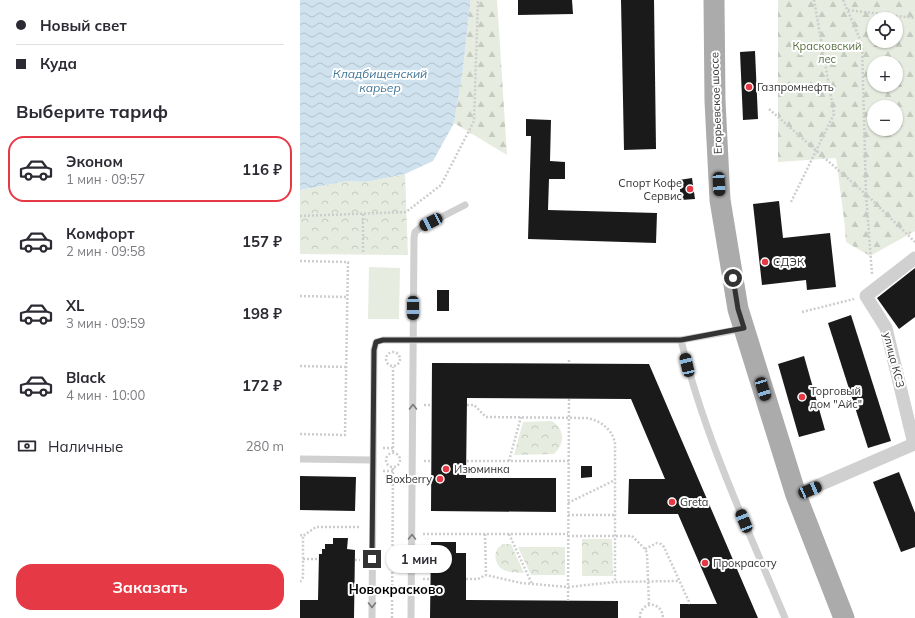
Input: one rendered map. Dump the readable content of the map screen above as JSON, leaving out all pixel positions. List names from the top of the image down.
{
  "streets": {
    "main road": ["Егорьевское шоссе"],
    "street": ["улица КСЗ"]
  },
  "crossings": [
    ["Егорьевское шоссе", "улица КСЗ"]
  ],
  "districts": ["Новокрасково"],
  "water": ["Кладбищенский карьер"],
  "parks": ["Красковский лес"],
  "places": [
    "Газпромнефть",
    "Спорт Кофе Сервис",
    "СДЭК",
    "Торговый дом \"Айс\"",
    "Изюминка",
    "Boxberry",
    "Greta",
    "Прокрасоту"
  ],
  "page": {
    "banner": ["Новый свет", "Куда"],
    "map_buttons": ["+", "−"],
    "heading": "Выберите тариф",
    "list": [
      {
        "name": "Эконом",
        "note": "1 мин · 09:57",
        "value": "116 ₽"
      },
      {
        "name": "Комфорт",
        "note": "2 мин · 09:58",
        "value": "157 ₽"
      },
      {
        "name": "XL",
        "note": "3 мин · 09:59",
        "value": "198 ₽"
      },
      {
        "name": "Black",
        "note": "4 мин · 10:00",
        "value": "172 ₽"
      }
    ],
    "pay": ["Наличные", "280 m"],
    "bubble": "1 мин",
    "buttons": "Заказать"
  }
}
